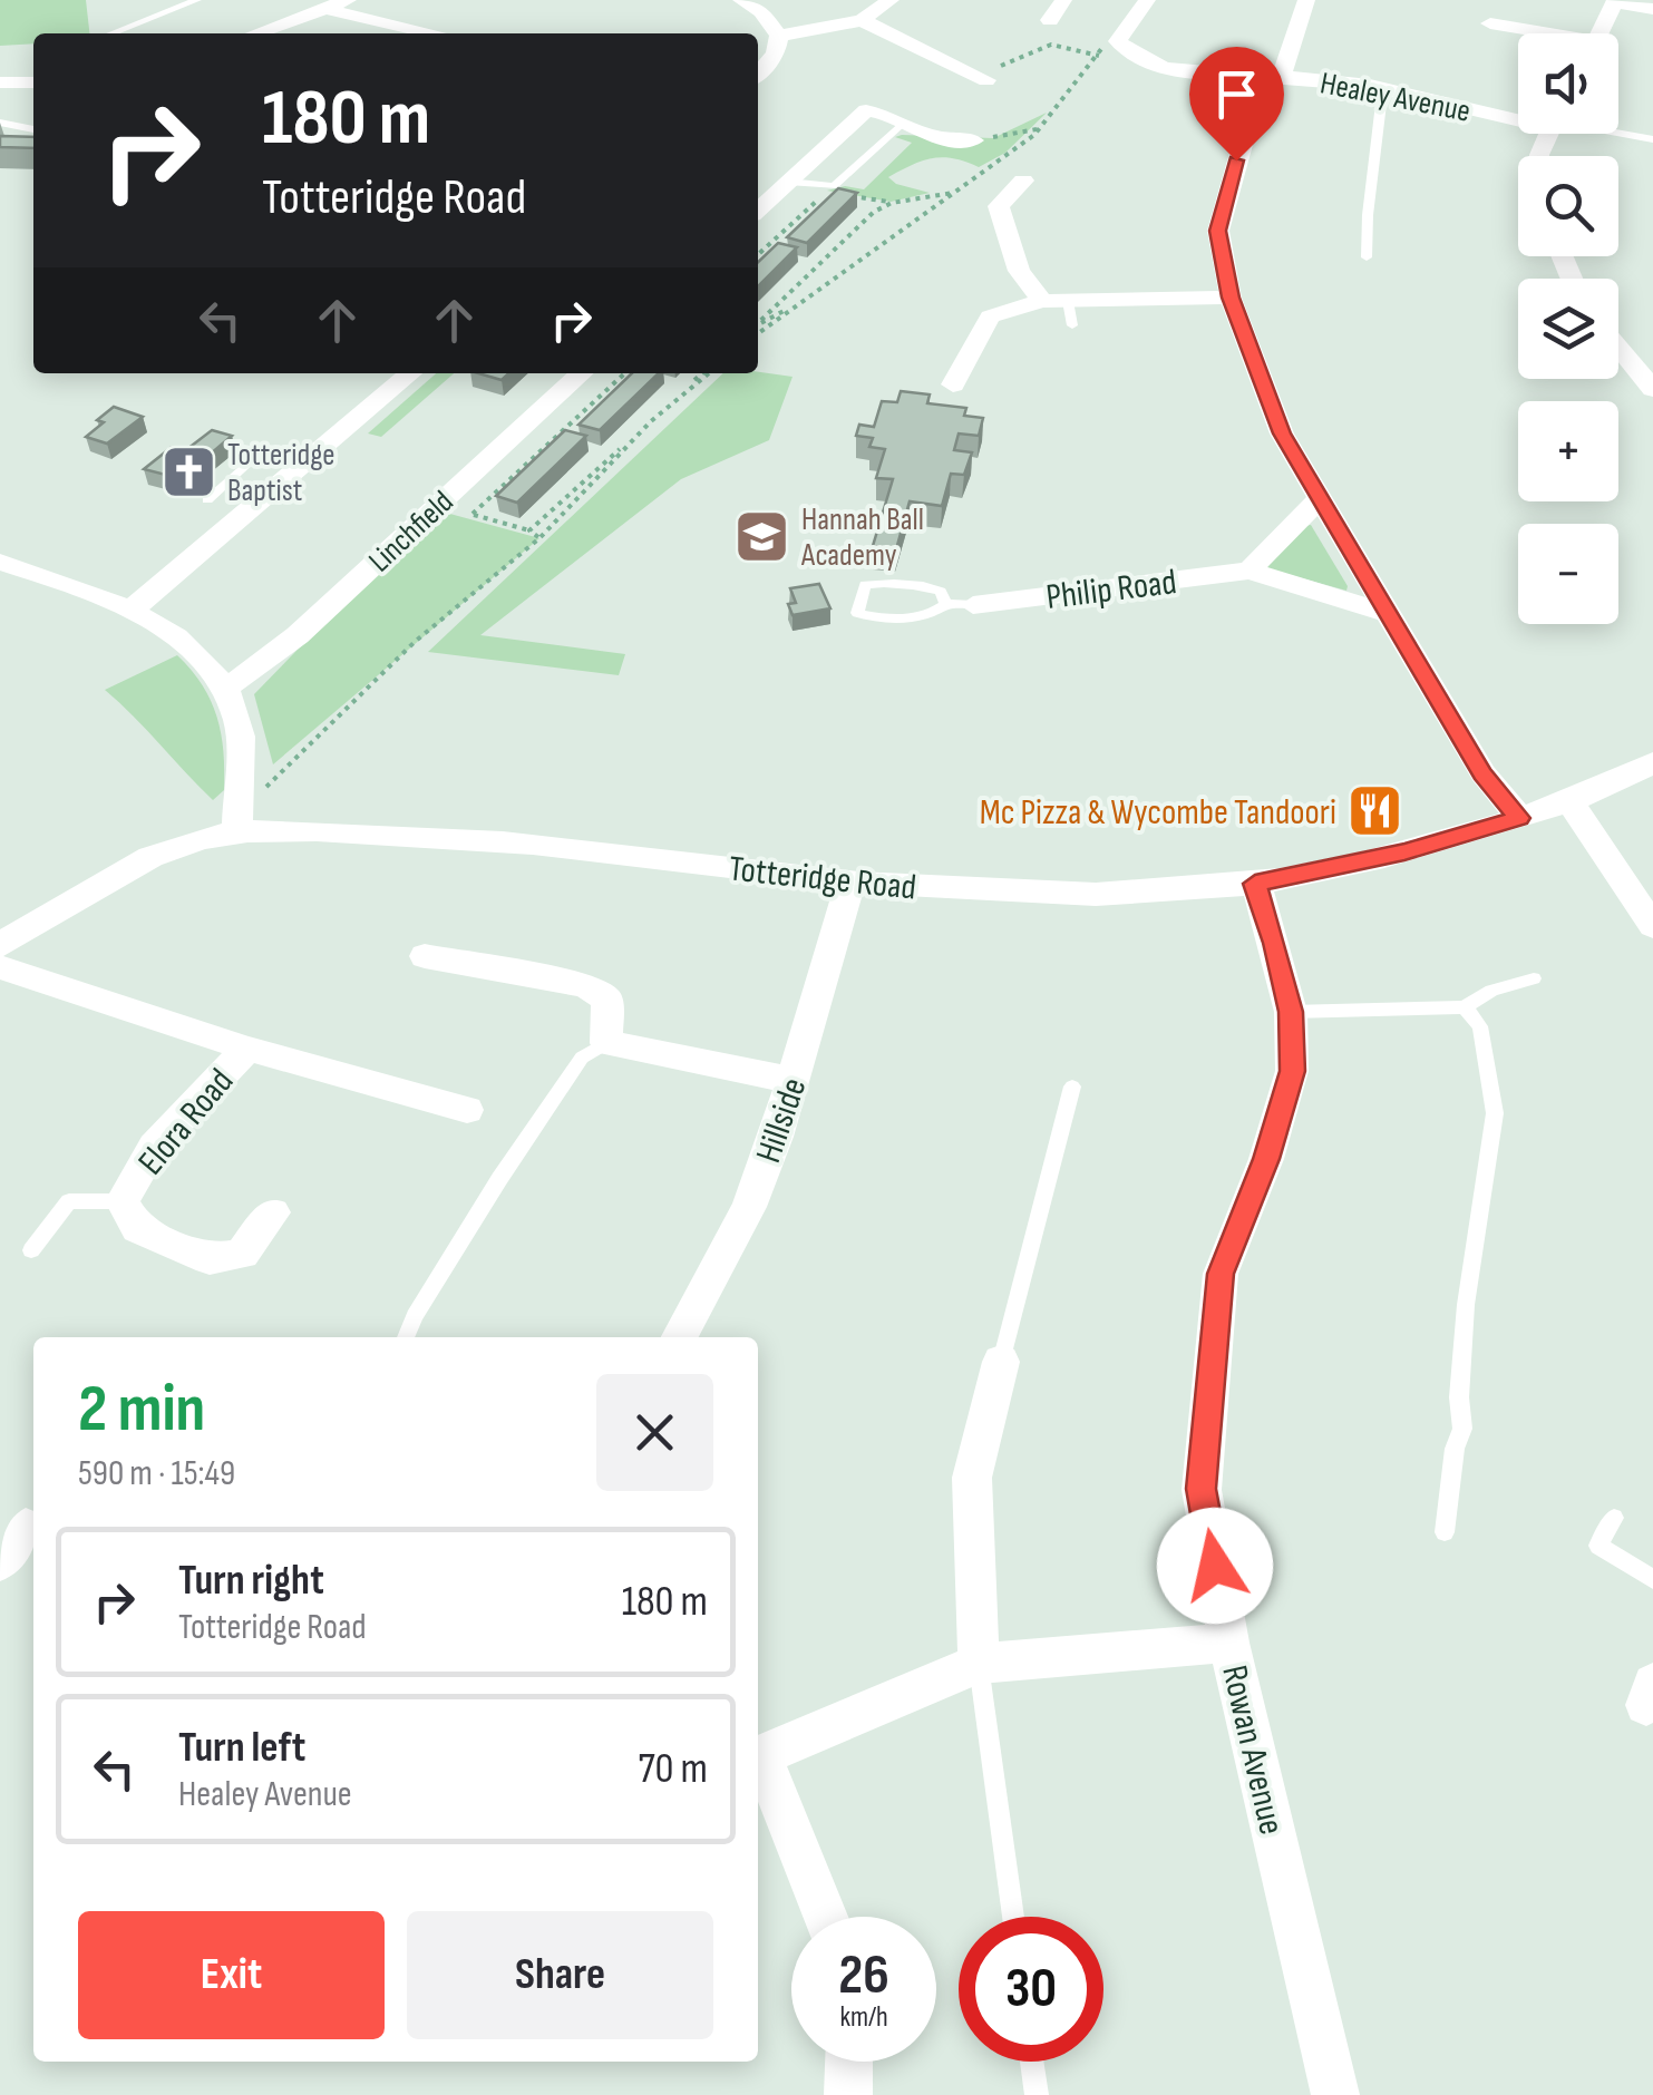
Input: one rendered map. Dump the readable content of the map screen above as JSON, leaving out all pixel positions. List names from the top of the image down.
{
  "streets": {
    "street": [
      "Healey Avenue",
      "Linchfield",
      "Philip Road",
      "Totteridge Road",
      "Hillside",
      "Elora Road",
      "Rowan Avenue"
    ]
  },
  "crossings": [
    ["Totteridge Road", "Hillside"],
    ["Totteridge Road", "Rowan Avenue"]
  ],
  "places": {
    "church": ["Totteridge Baptist"],
    "school or university": ["Hannah Ball Academy"],
    "restaurant": ["Mc Pizza & Wycombe Tandoori"]
  },
  "page": {
    "map_buttons": ["+", "−"],
    "turn": ["180 m", "Totteridge Road"],
    "heading": ["2 min", "590 m · 15:49"],
    "list": [
      {
        "name": "Turn right",
        "note": "Totteridge Road",
        "value": "180 m"
      },
      {
        "name": "Turn left",
        "note": "Healey Avenue",
        "value": "70 m"
      }
    ],
    "buttons": ["Exit", "Share"],
    "speed": "26 km/h",
    "limit": "30"
  }
}
